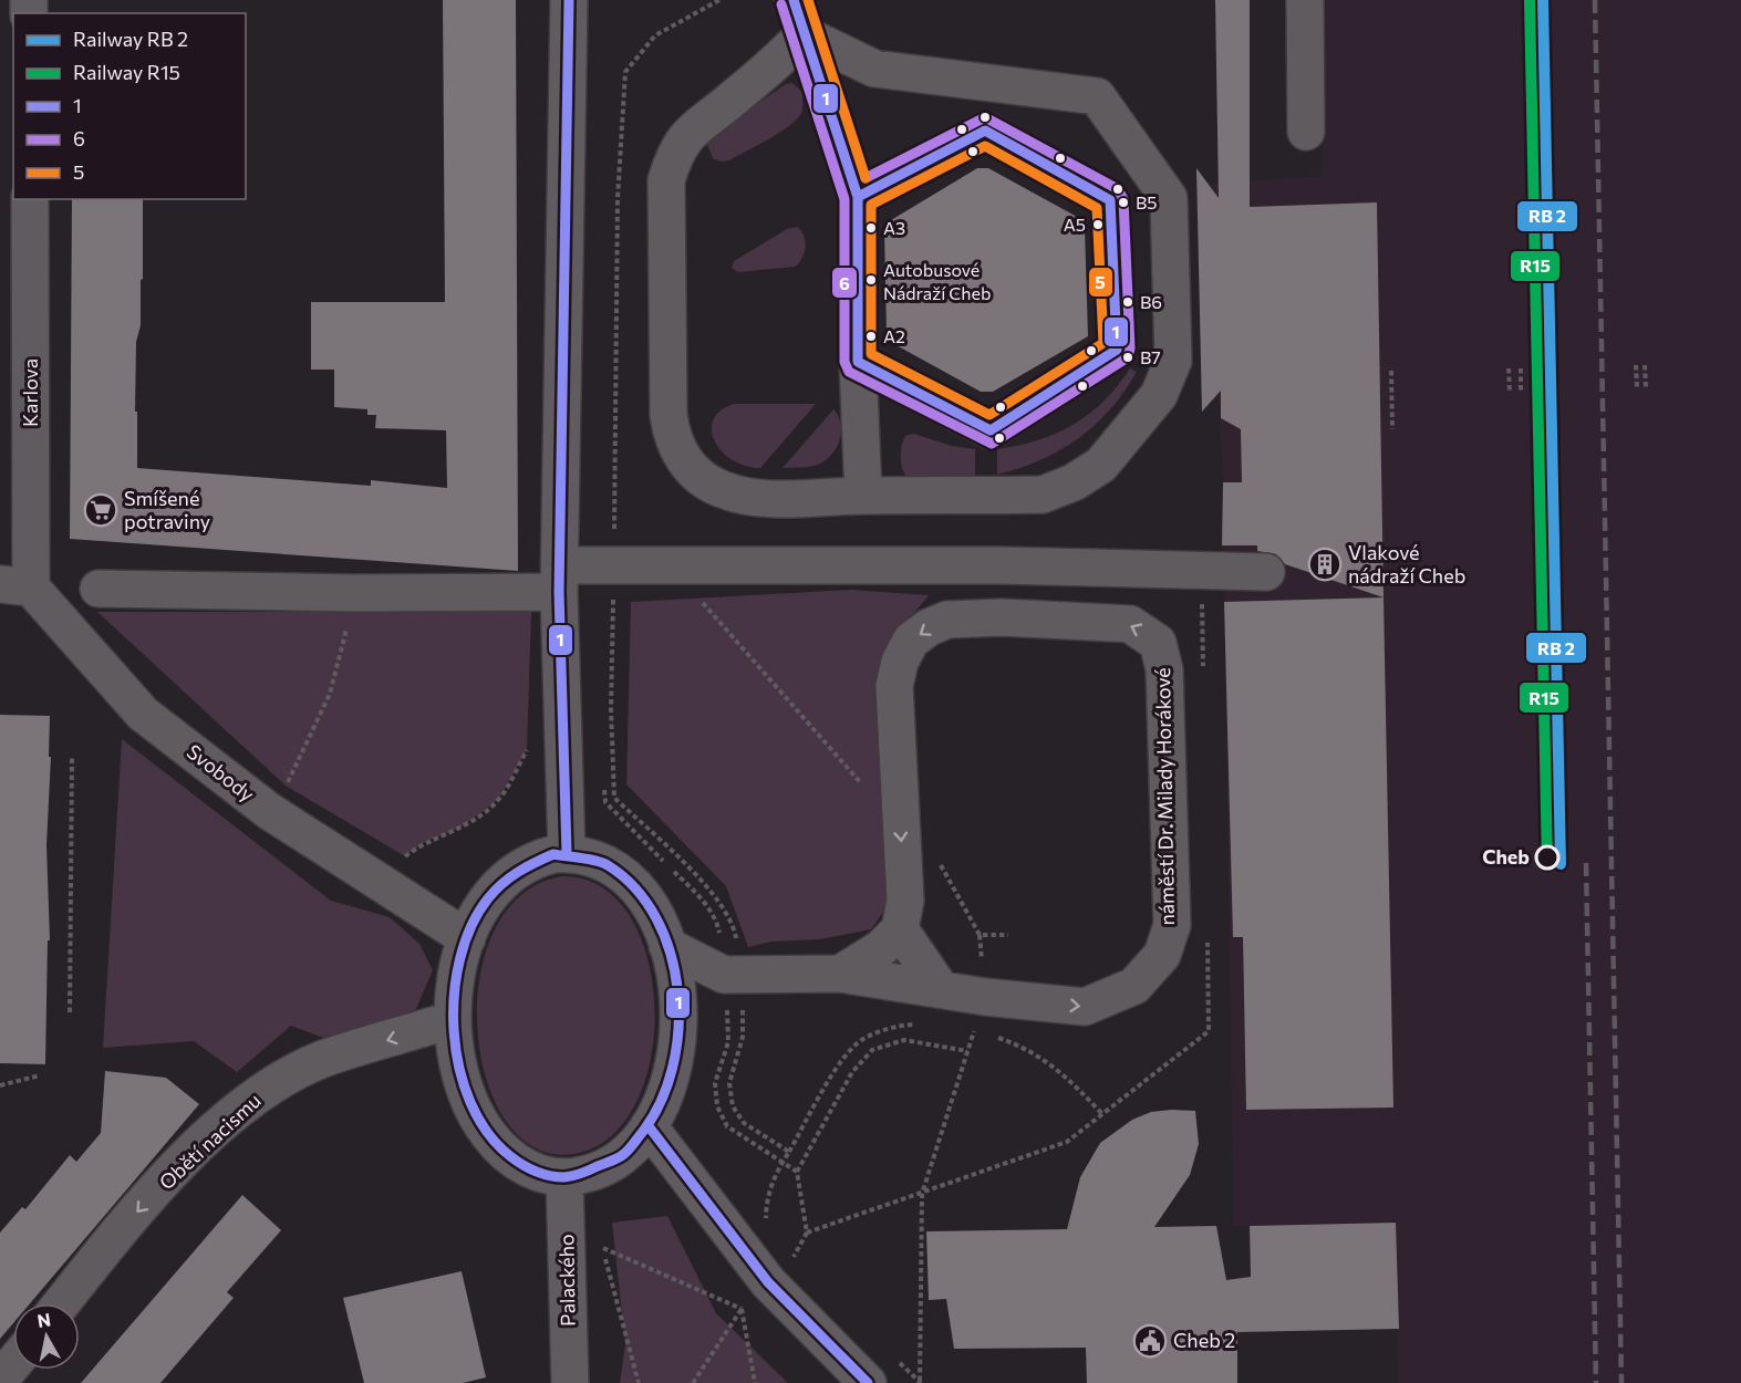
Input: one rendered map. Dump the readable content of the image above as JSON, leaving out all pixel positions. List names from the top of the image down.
{
  "streets": {
    "street": [
      "Karlova",
      "Svobody",
      "náměstí Dr. Milady Horákové",
      "Obětí nacismu",
      "Palackého"
    ]
  },
  "crossings": [
    ["Karlova", "Svobody"]
  ],
  "one_way": ["Obětí nacismu"],
  "places": {
    "other": [
      "B5",
      "A5",
      "A3",
      "Autobusové Nádraží Cheb",
      "B6",
      "A2",
      "B7",
      "Cheb"
    ],
    "supermarket": ["Smíšené potraviny"],
    "building": ["Vlakové nádraží Cheb"],
    "public building": ["Cheb 2"]
  },
  "lines": [
    "rail line R15",
    "transit line 1",
    "transit line 5",
    "transit line 6"
  ],
  "legend": [
    "Railway RB 2",
    "Railway R15",
    "1",
    "6",
    "5"
  ],
  "north": "top"
}
